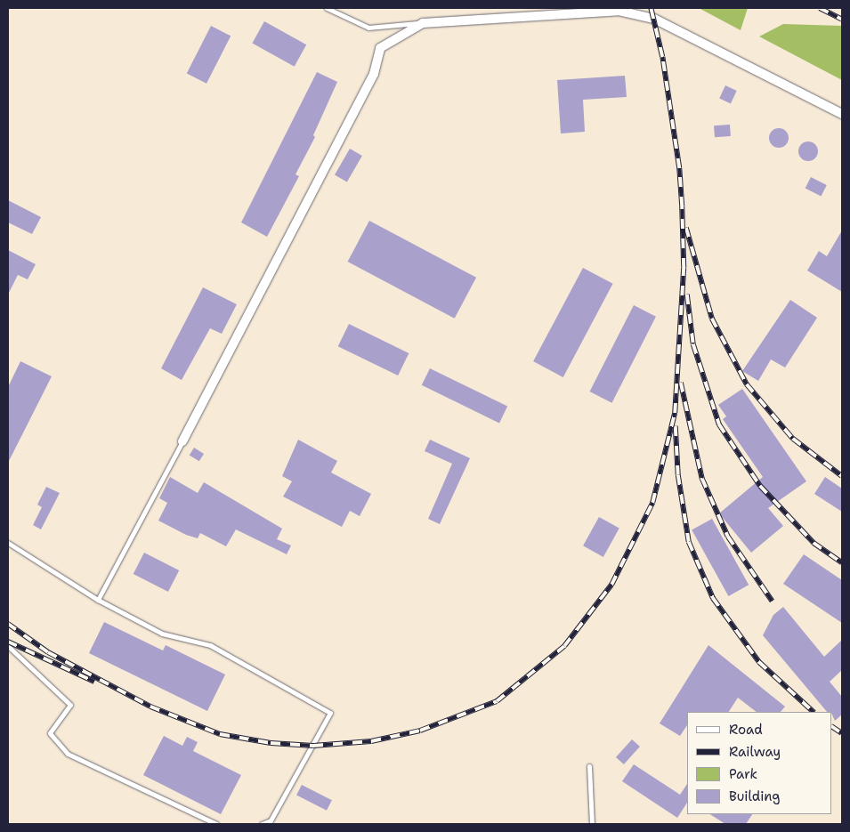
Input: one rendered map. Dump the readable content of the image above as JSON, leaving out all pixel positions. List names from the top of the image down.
{
  "legend": [
    "Road",
    "Railway",
    "Park",
    "Building"
  ]
}
